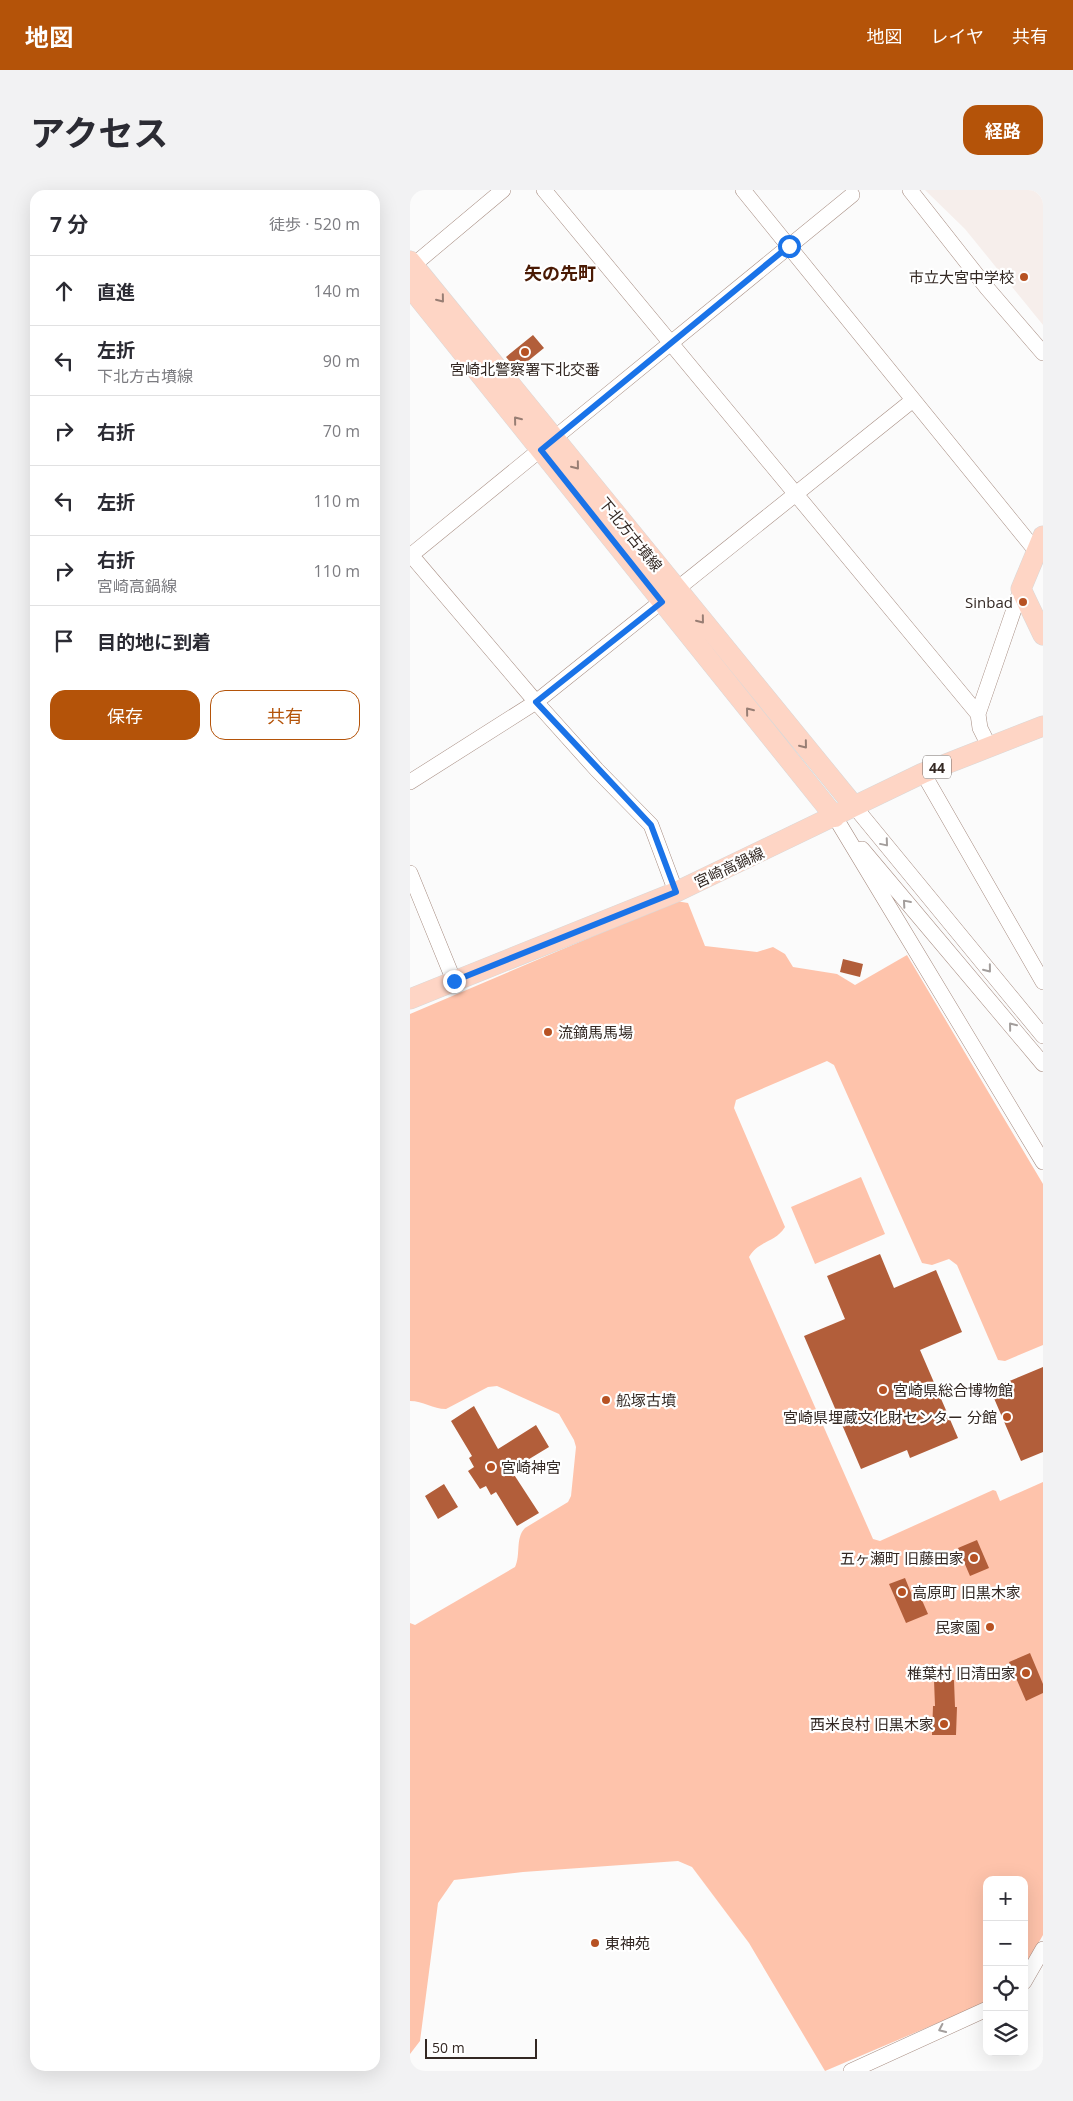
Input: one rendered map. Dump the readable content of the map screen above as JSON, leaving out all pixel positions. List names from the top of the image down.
{
  "streets": {
    "main road": ["下北方古墳線", "44", "宮崎高鍋線"]
  },
  "crossings": [
    ["下北方古墳線", "宮崎高鍋線"]
  ],
  "districts": ["矢の先町"],
  "places": [
    "市立大宮中学校",
    "宮崎北警察署下北交番",
    "Sinbad",
    "流鏑馬馬場",
    "宮崎県総合博物館",
    "舩塚古墳",
    "宮崎県埋蔵文化財センター 分館",
    "宮崎神宮",
    "五ヶ瀬町 旧藤田家",
    "高原町 旧黒木家",
    "民家園",
    "椎葉村 旧清田家",
    "西米良村 旧黒木家",
    "東神苑"
  ],
  "scale_bar": "50 m",
  "page": {
    "header": "地図",
    "nav": ["地図", "レイヤ", "共有"],
    "title": "アクセス",
    "buttons": [
      "経路",
      ["保存", "共有"]
    ],
    "heading": ["7 分", "徒歩 · 520 m"],
    "list": [
      ["直進", "140 m"],
      ["左折", "下北方古墳線", "90 m"],
      ["右折", "70 m"],
      ["左折", "110 m"],
      ["右折", "宮崎高鍋線", "110 m"],
      "目的地に到着"
    ],
    "map_buttons": ["+", "−"],
    "scale": "50 m"
  }
}
